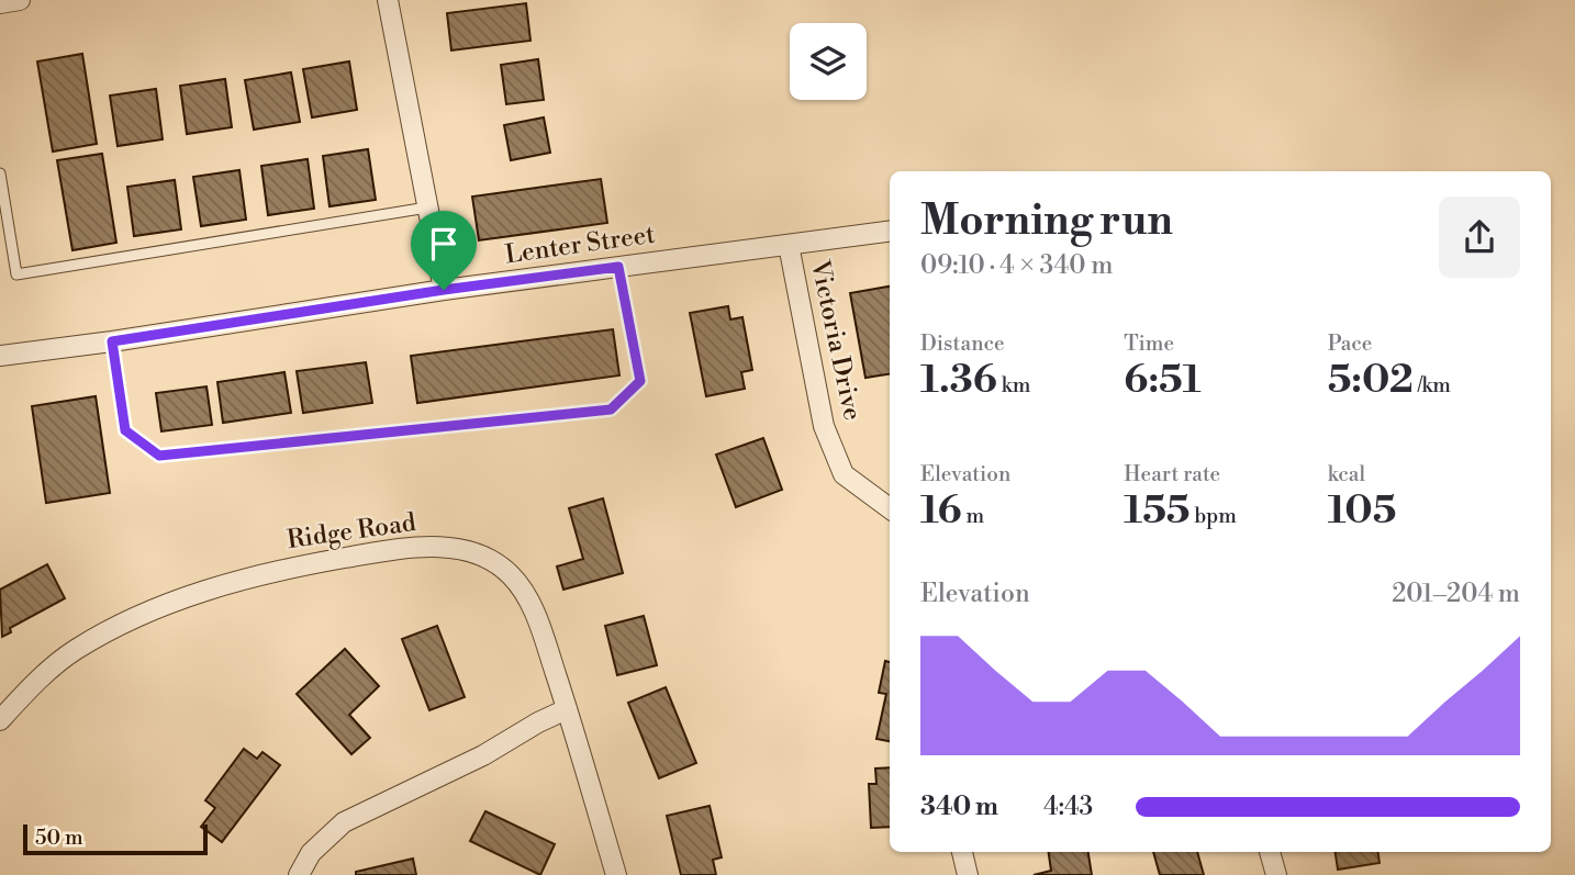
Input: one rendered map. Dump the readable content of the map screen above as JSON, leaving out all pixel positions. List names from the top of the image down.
{
  "streets": {
    "street": ["Lenter Street", "Victoria Drive", "Ridge Road"]
  },
  "crossings": [
    ["Lenter Street", "Victoria Drive"]
  ],
  "scale_bar": "50 m",
  "page": {
    "heading": ["Morning run", "09:10 · 4 × 340 m"],
    "stats": [
      ["Distance", "1.36 km"],
      ["Time", "6:51"],
      ["Pace", "5:02 /km"],
      ["Elevation", "16 m"],
      ["Heart rate", "155 bpm"],
      ["kcal", "105"]
    ],
    "chart": ["Elevation", "201–204 m"],
    "list": [
      {
        "name": "340 m",
        "note": "4:43"
      }
    ],
    "scale": "50 m"
  }
}
